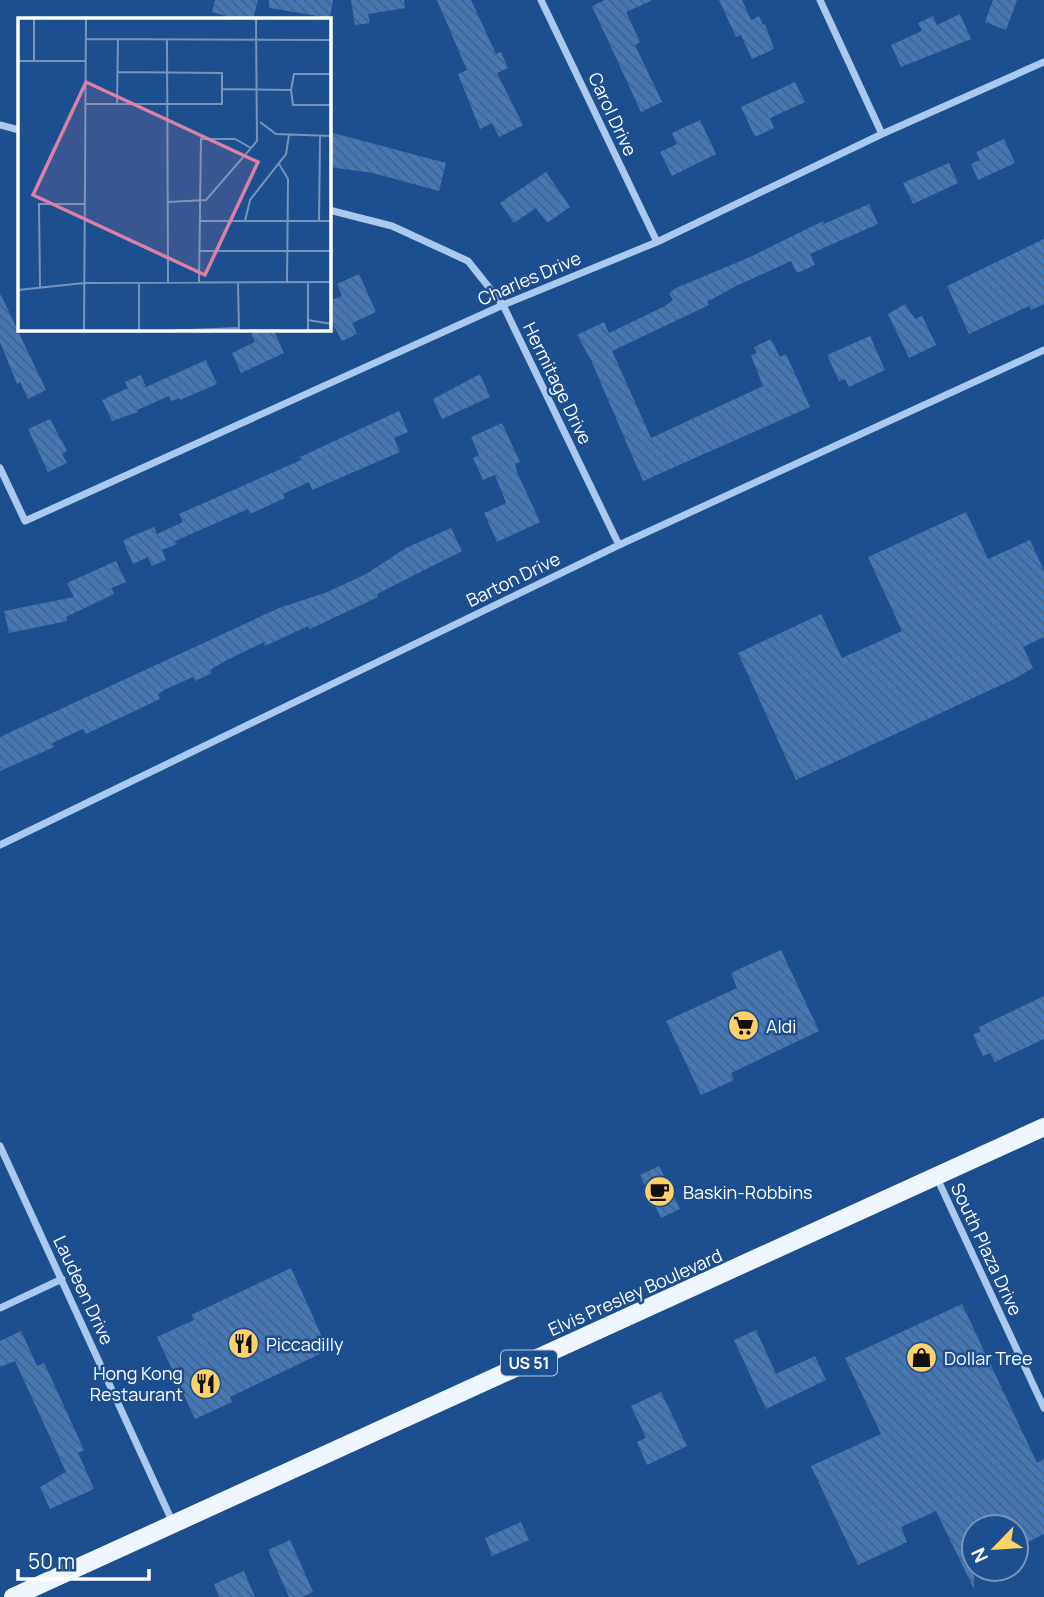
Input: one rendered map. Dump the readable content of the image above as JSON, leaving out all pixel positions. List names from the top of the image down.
{
  "streets": {
    "main road": ["Elvis Presley Boulevard", "US 51"],
    "street": [
      "Carol Drive",
      "Charles Drive",
      "Hermitage Drive",
      "Barton Drive",
      "South Plaza Drive",
      "Laudeen Drive"
    ]
  },
  "crossings": [
    ["Carol Drive", "Charles Drive"],
    ["Charles Drive", "Hermitage Drive"],
    ["Hermitage Drive", "Barton Drive"],
    ["South Plaza Drive", "Elvis Presley Boulevard"],
    ["Laudeen Drive", "Elvis Presley Boulevard"]
  ],
  "places": {
    "supermarket": ["Aldi"],
    "cafe": ["Baskin-Robbins"],
    "restaurant": ["Piccadilly", "Hong Kong Restaurant"],
    "shop": ["Dollar Tree"]
  },
  "scale_bar": "50 m",
  "north": "bottom left"
}
